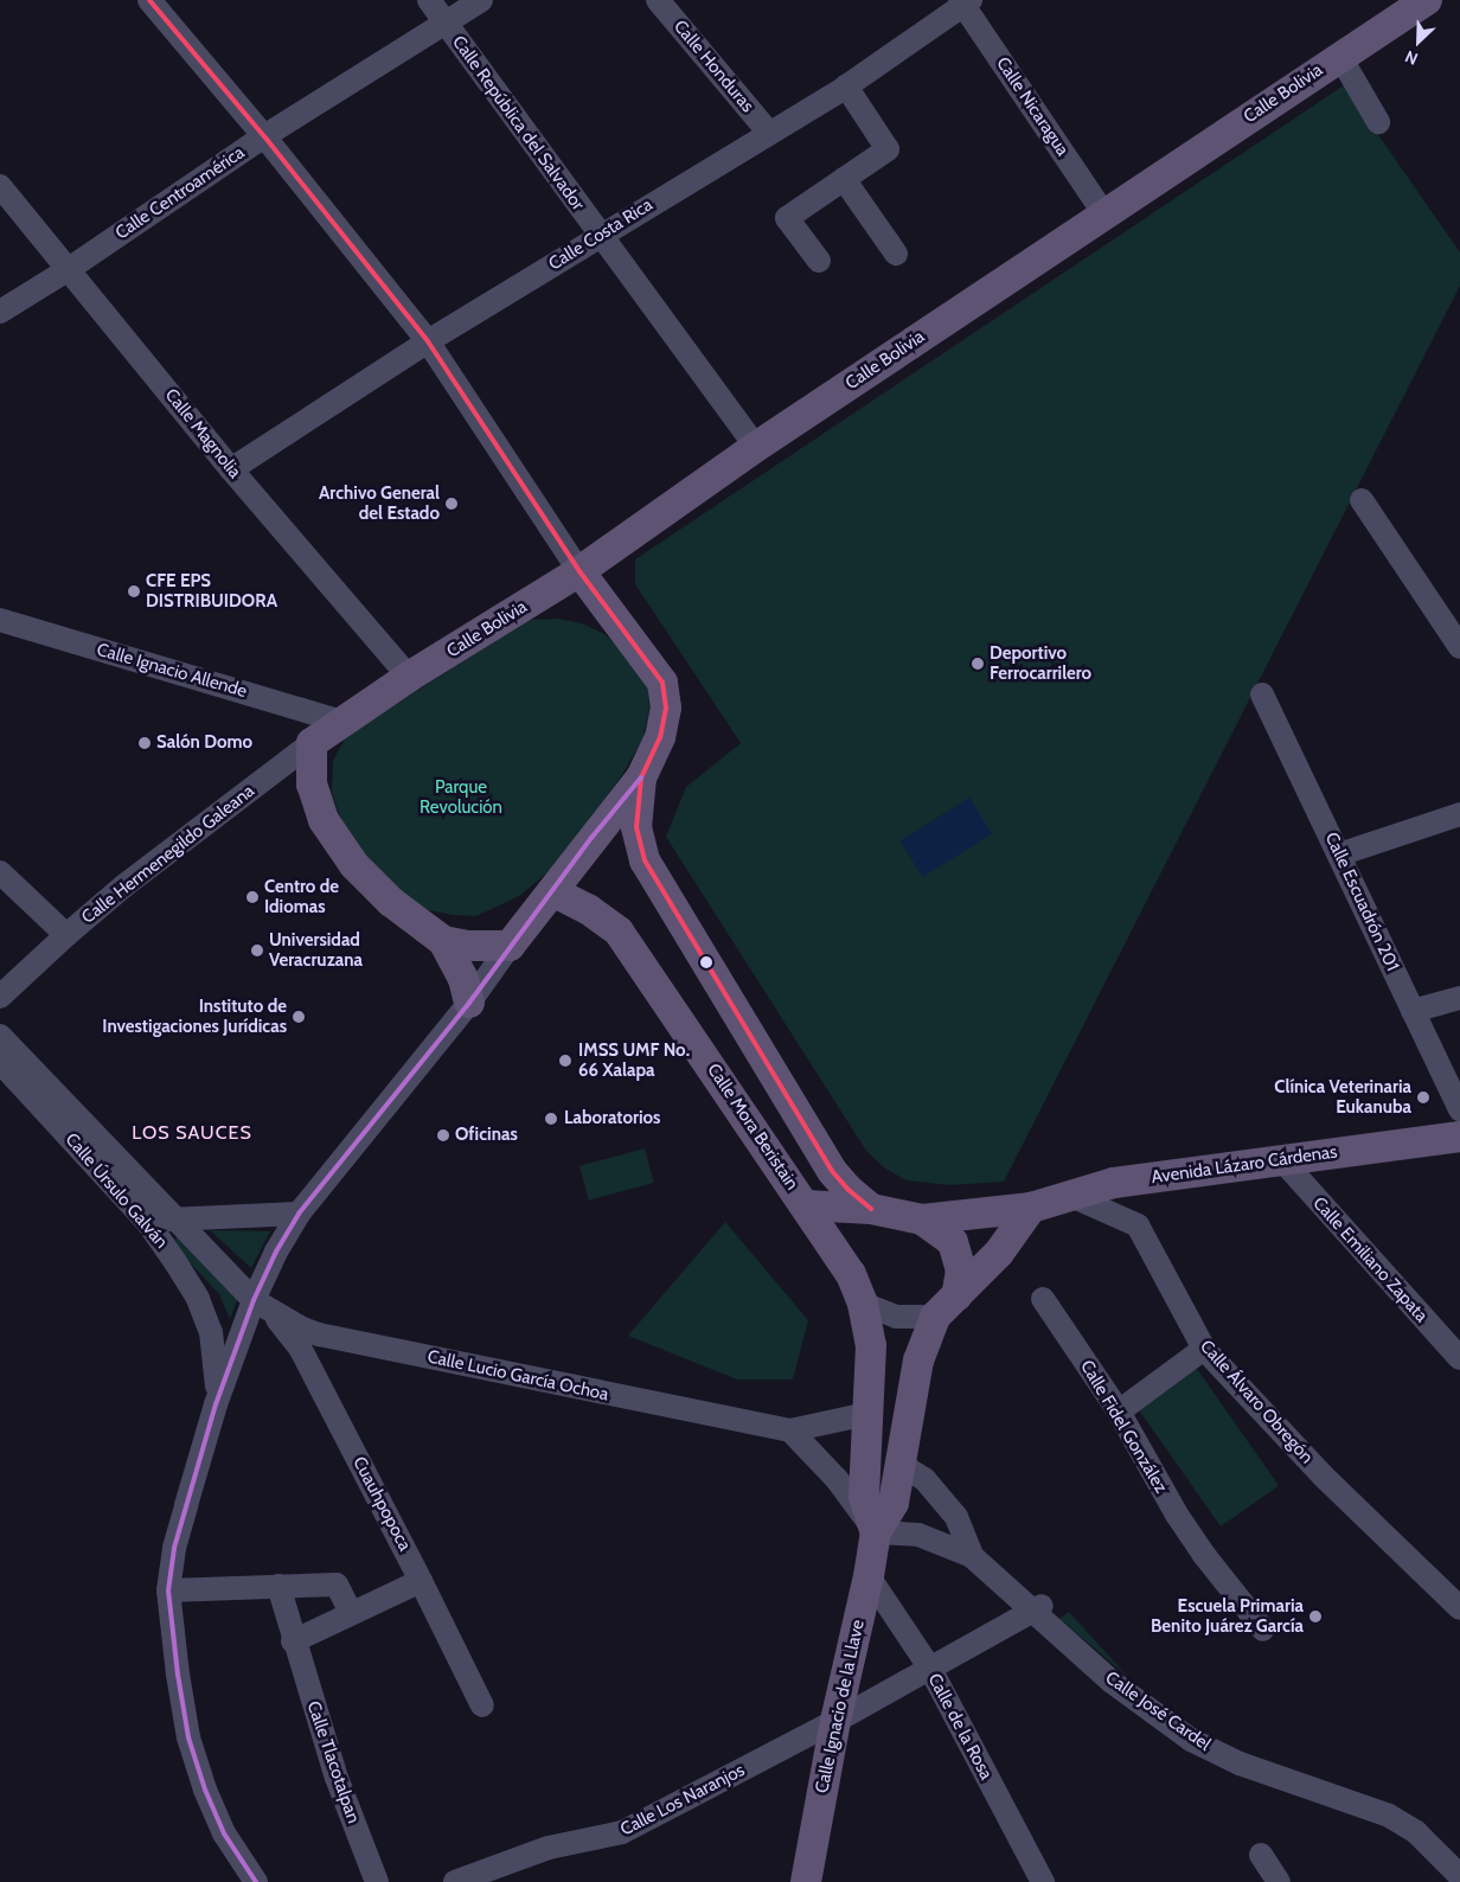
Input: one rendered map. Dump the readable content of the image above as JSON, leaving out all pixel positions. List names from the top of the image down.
{
  "streets": {
    "main road": [
      "Calle Bolivia",
      "Calle Hermenegildo Galeana",
      "Calle Mora Beristain",
      "Avenida Lázaro Cárdenas",
      "Calle Ignacio de la Llave"
    ],
    "street": [
      "Calle Honduras",
      "Calle Nicaragua",
      "Calle República del Salvador",
      "Calle Centroamérica",
      "Calle Costa Rica",
      "Calle Magnolia",
      "Calle Ignacio Allende",
      "Calle Escuadrón 201",
      "Calle Úrsulo Galván",
      "Calle Emiliano Zapata",
      "Calle Lucio García Ochoa",
      "Calle Álvaro Obregón",
      "Calle Fidel González",
      "Cuauhpopoca",
      "Calle José Cardel",
      "Calle de la Rosa",
      "Calle Tlacotalpan",
      "Calle Los Naranjos"
    ]
  },
  "crossings": [
    ["Calle Honduras", "Calle Costa Rica"],
    ["Calle Bolivia", "Calle Nicaragua"],
    ["Calle Bolivia", "Calle República del Salvador"],
    ["Calle Bolivia", "Calle Magnolia"],
    ["Calle Bolivia", "Calle Ignacio Allende"],
    ["Calle Bolivia", "Calle Hermenegildo Galeana"],
    ["Calle Nicaragua", "Calle Costa Rica"],
    ["Calle República del Salvador", "Calle Centroamérica"],
    ["Calle República del Salvador", "Calle Costa Rica"],
    ["Calle Centroamérica", "Calle Magnolia"],
    ["Calle Costa Rica", "Calle Magnolia"],
    ["Calle Ignacio Allende", "Calle Hermenegildo Galeana"],
    ["Calle Mora Beristain", "Calle Ignacio de la Llave"],
    ["Avenida Lázaro Cárdenas", "Calle Emiliano Zapata"],
    ["Avenida Lázaro Cárdenas", "Calle Álvaro Obregón"],
    ["Calle Úrsulo Galván", "Calle Lucio García Ochoa"],
    ["Calle Úrsulo Galván", "Cuauhpopoca"],
    ["Calle Lucio García Ochoa", "Cuauhpopoca"],
    ["Calle Ignacio de la Llave", "Calle José Cardel"],
    ["Calle Ignacio de la Llave", "Calle de la Rosa"],
    ["Calle Ignacio de la Llave", "Calle Los Naranjos"],
    ["Calle José Cardel", "Calle Los Naranjos"],
    ["Calle de la Rosa", "Calle Los Naranjos"]
  ],
  "districts": ["LOS SAUCES"],
  "parks": ["Parque Revolución"],
  "places": [
    "Archivo General del Estado",
    "CFE EPS DISTRIBUIDORA",
    "Deportivo Ferrocarrilero",
    "Salón Domo",
    "Centro de Idiomas",
    "Universidad Veracruzana",
    "Instituto de Investigaciones Jurídicas",
    "IMSS UMF No. 66 Xalapa",
    "Clínica Veterinaria Eukanuba",
    "Laboratorios",
    "Oficinas",
    "Escuela Primaria Benito Juárez García"
  ],
  "north": "bottom left"
}
